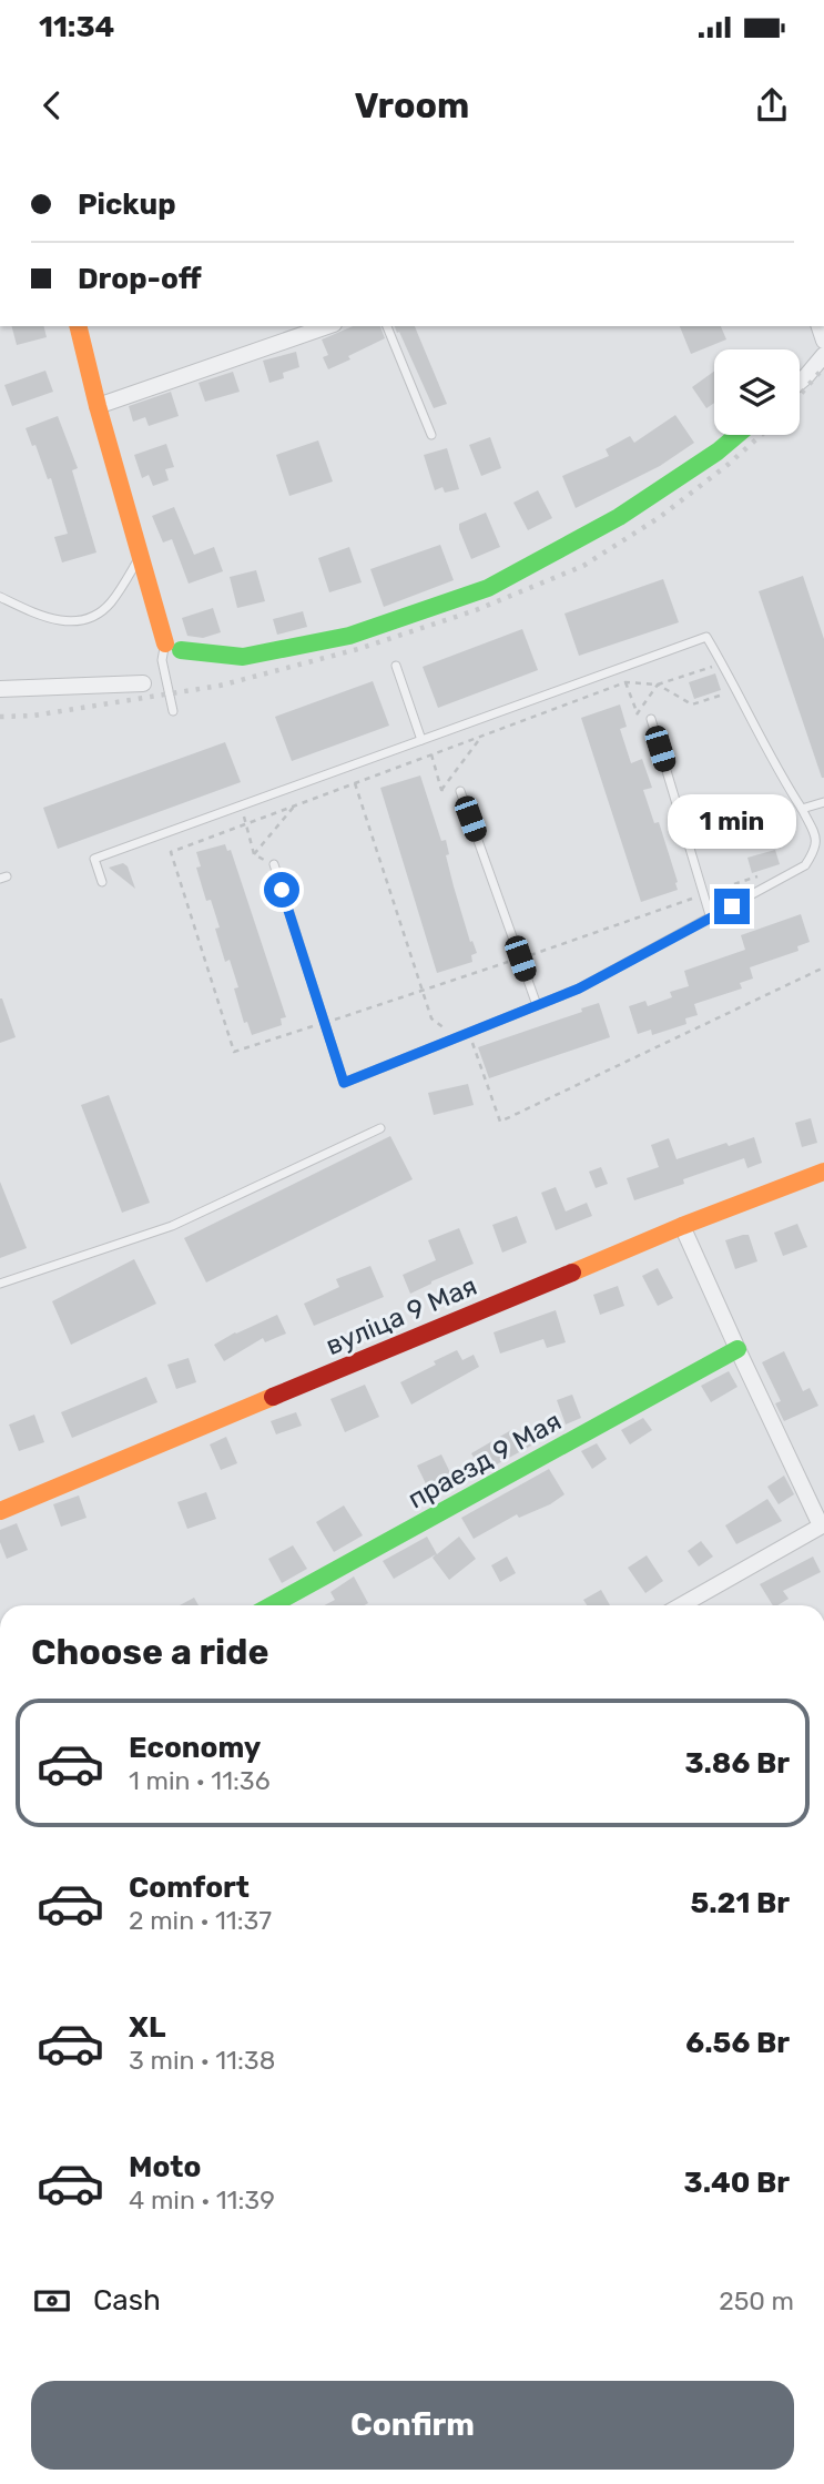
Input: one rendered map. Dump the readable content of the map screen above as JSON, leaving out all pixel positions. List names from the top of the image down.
{
  "streets": {
    "street": ["вуліца 9 Мая", "праезд 9 Мая"]
  },
  "page": {
    "status": "11:34",
    "header": "Vroom",
    "banner": ["Pickup", "Drop-off"],
    "bubble": "1 min",
    "heading": "Choose a ride",
    "list": [
      {
        "name": "Economy",
        "note": "1 min · 11:36",
        "value": "3.86 Br"
      },
      {
        "name": "Comfort",
        "note": "2 min · 11:37",
        "value": "5.21 Br"
      },
      {
        "name": "XL",
        "note": "3 min · 11:38",
        "value": "6.56 Br"
      },
      {
        "name": "Moto",
        "note": "4 min · 11:39",
        "value": "3.40 Br"
      }
    ],
    "pay": ["Cash", "250 m"],
    "buttons": "Confirm"
  }
}
